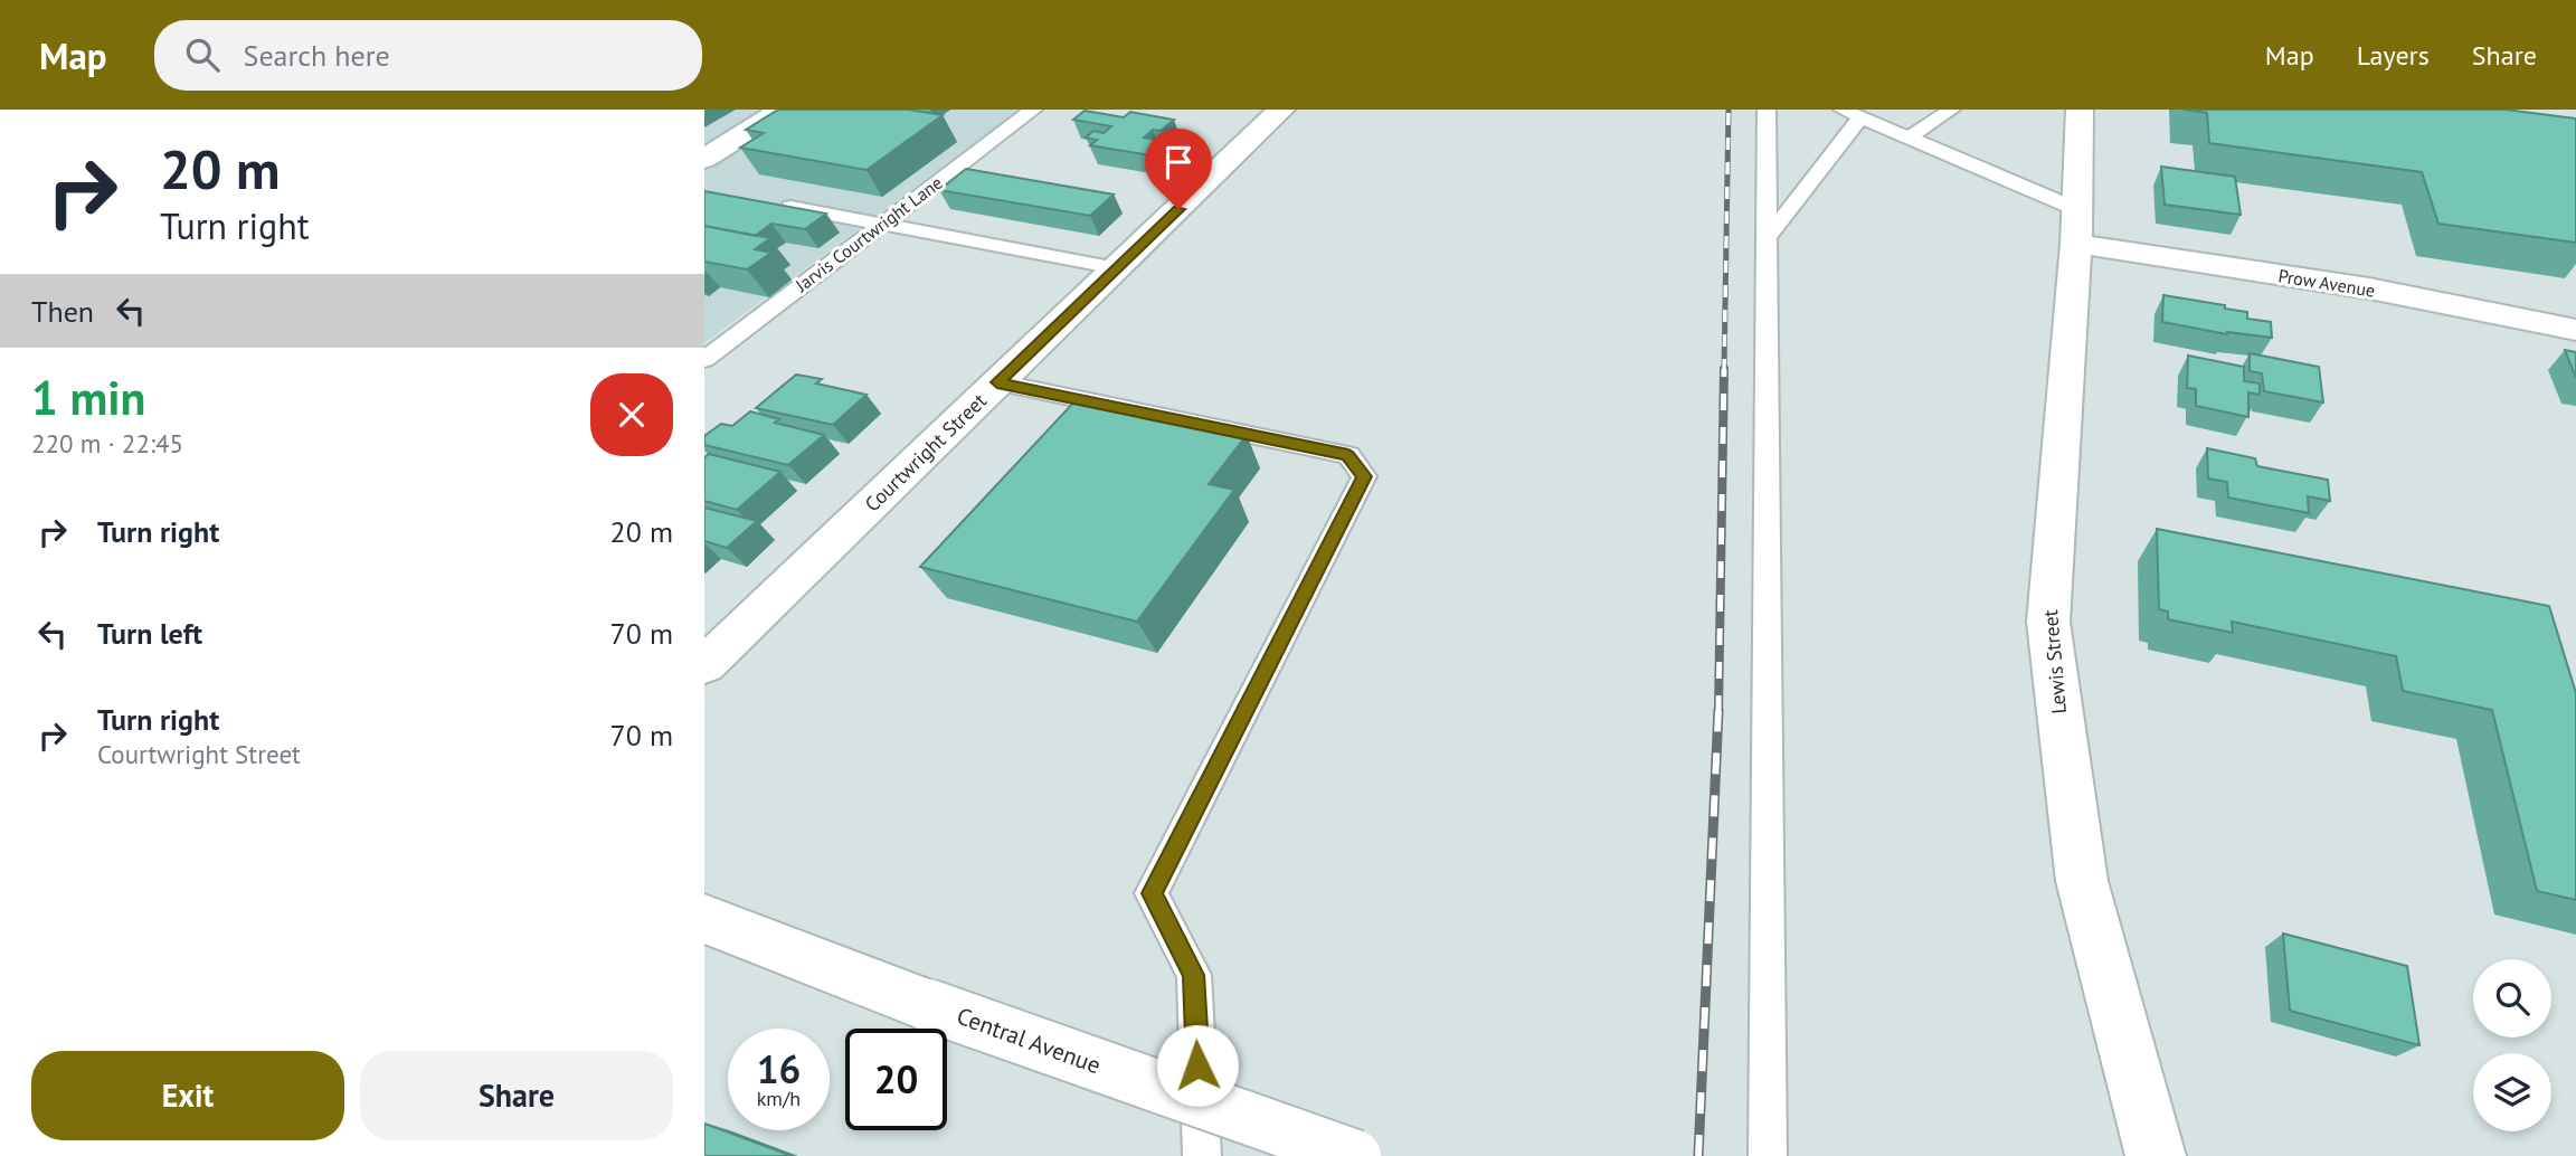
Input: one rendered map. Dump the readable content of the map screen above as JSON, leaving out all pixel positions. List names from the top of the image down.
{
  "streets": {
    "street": [
      "Prow Avenue",
      "Courtwright Street",
      "Lewis Street",
      "Central Avenue"
    ],
    "lane": ["Jarvis Courtwright Lane"]
  },
  "crossings": [
    ["Prow Avenue", "Lewis Street"]
  ],
  "page": {
    "header": "Map",
    "search": "Search here",
    "nav": ["Map", "Layers", "Share"],
    "turn": ["20 m", "Turn right"],
    "then": "Then",
    "heading": ["1 min", "220 m · 22:45"],
    "list": [
      {
        "name": "Turn right",
        "value": "20 m"
      },
      {
        "name": "Turn left",
        "value": "70 m"
      },
      {
        "name": "Turn right",
        "note": "Courtwright Street",
        "value": "70 m"
      }
    ],
    "speed": "16 km/h",
    "limit": "20",
    "buttons": ["Exit", "Share"]
  }
}
